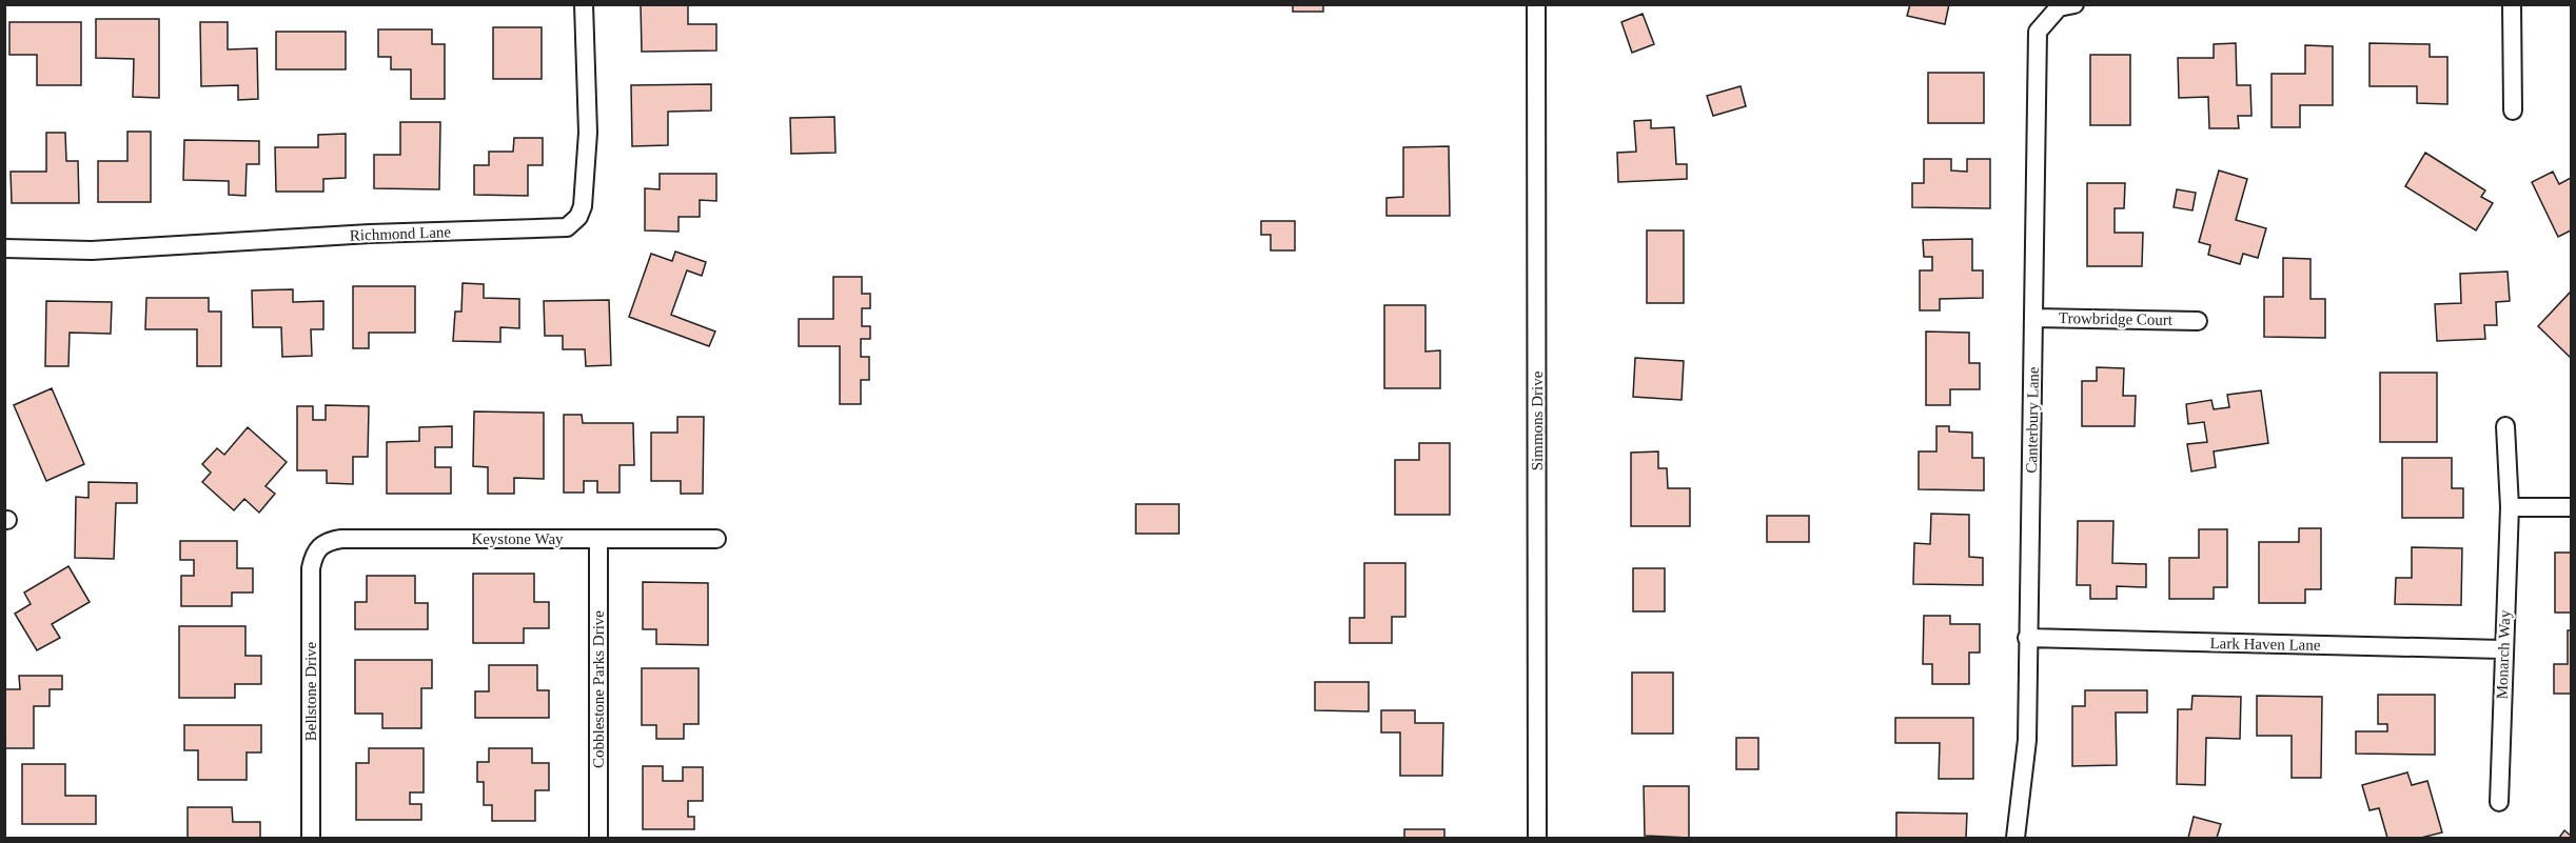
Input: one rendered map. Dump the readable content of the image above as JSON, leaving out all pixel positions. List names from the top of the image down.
{
  "streets": {
    "street": [
      "Richmond Lane",
      "Trowbridge Court",
      "Canterbury Lane",
      "Simmons Drive",
      "Keystone Way",
      "Lark Haven Lane",
      "Monarch Way",
      "Cobblestone Parks Drive",
      "Bellstone Drive"
    ]
  },
  "crossings": [
    ["Trowbridge Court", "Canterbury Lane"],
    ["Canterbury Lane", "Lark Haven Lane"],
    ["Keystone Way", "Cobblestone Parks Drive"],
    ["Keystone Way", "Bellstone Drive"],
    ["Lark Haven Lane", "Monarch Way"]
  ]
}
